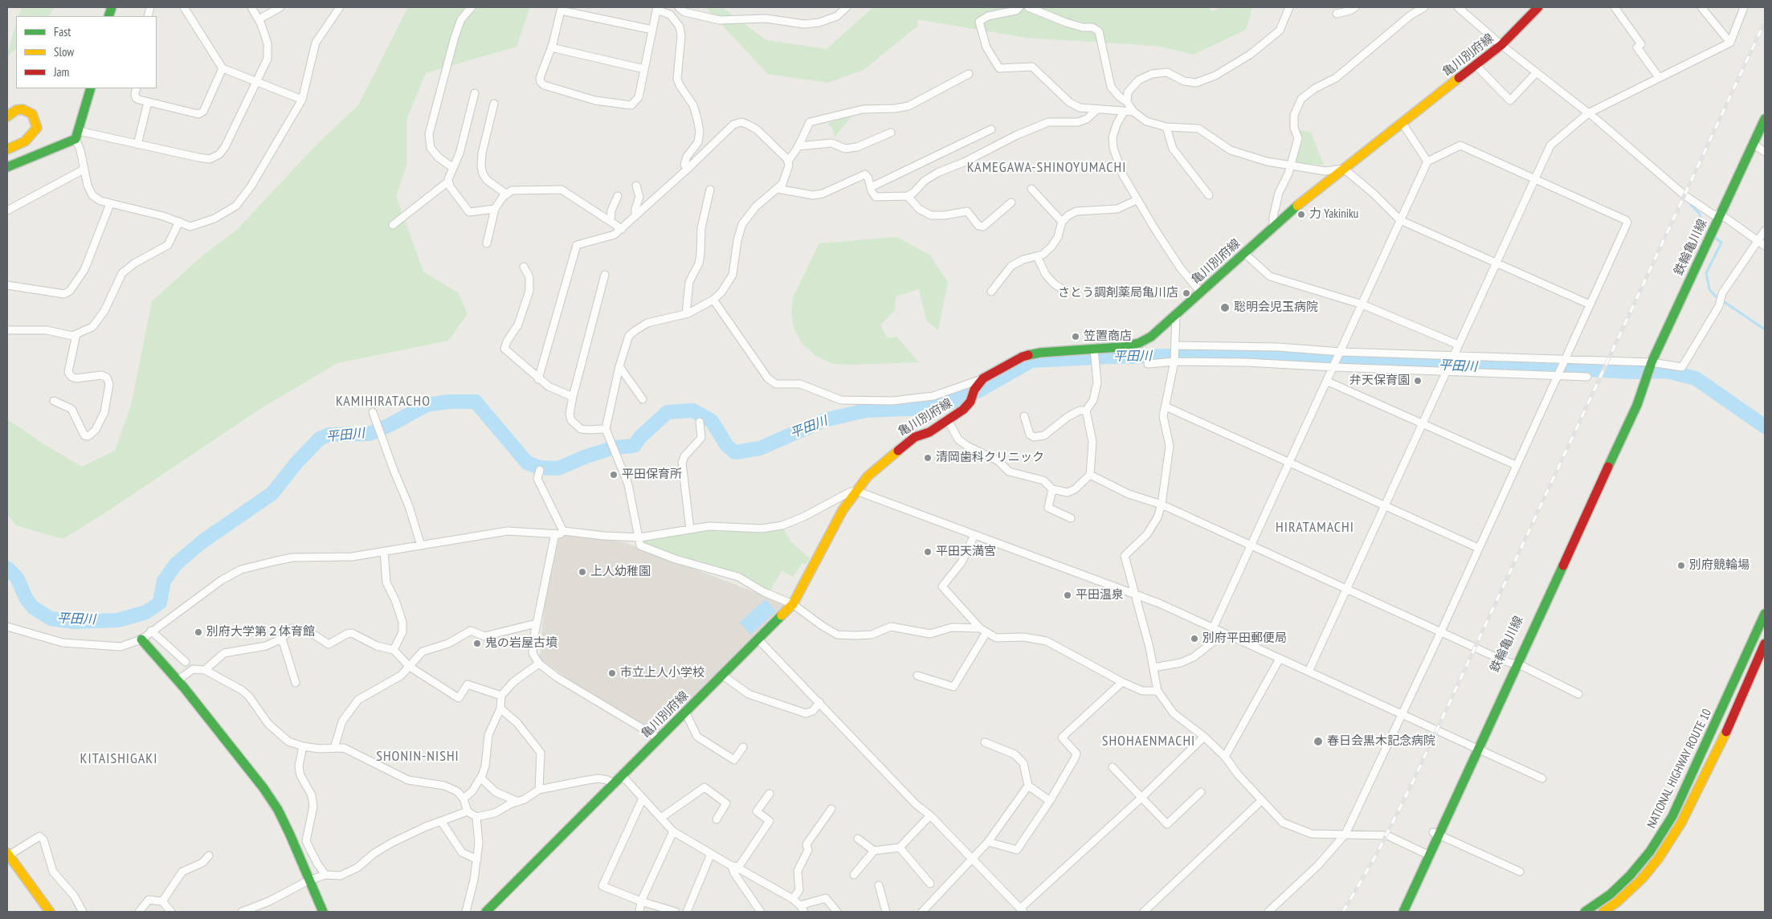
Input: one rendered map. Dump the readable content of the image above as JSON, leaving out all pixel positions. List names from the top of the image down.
{
  "streets": {
    "main road": ["亀川別府線", "鉄輪亀川線", "NATIONAL HIGHWAY ROUTE 10"]
  },
  "districts": [
    "KAMEGAWA-SHINOYUMACHI",
    "KAMIHIRATACHO",
    "HIRATAMACHI",
    "SHOHAENMACHI",
    "SHONIN-NISHI",
    "KITAISHIGAKI"
  ],
  "water": ["平田川"],
  "places": [
    "力 Yakiniku",
    "さとう調剤薬局亀川店",
    "聡明会児玉病院",
    "笠置商店",
    "弁天保育園",
    "清岡歯科クリニック",
    "平田保育所",
    "平田天満宮",
    "別府競輪場",
    "上人幼稚園",
    "平田温泉",
    "別府大学第２体育館",
    "別府平田郵便局",
    "鬼の岩屋古墳",
    "市立上人小学校",
    "春日会黒木記念病院"
  ],
  "legend": ["Fast", "Slow", "Jam"]
}
